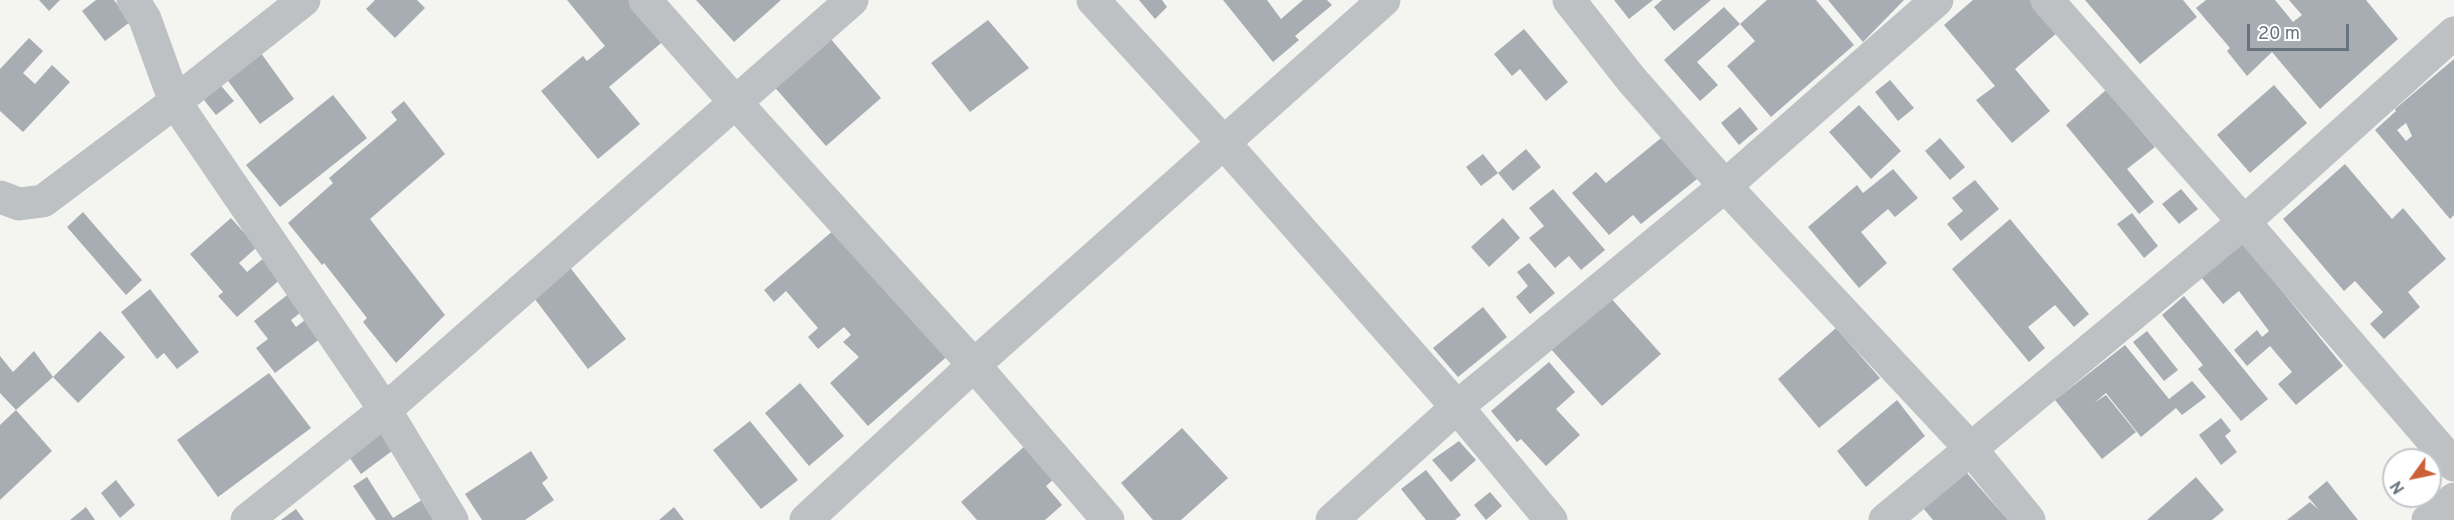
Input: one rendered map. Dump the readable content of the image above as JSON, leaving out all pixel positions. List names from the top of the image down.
{
  "scale_bar": "20 m",
  "north": "bottom left"
}
